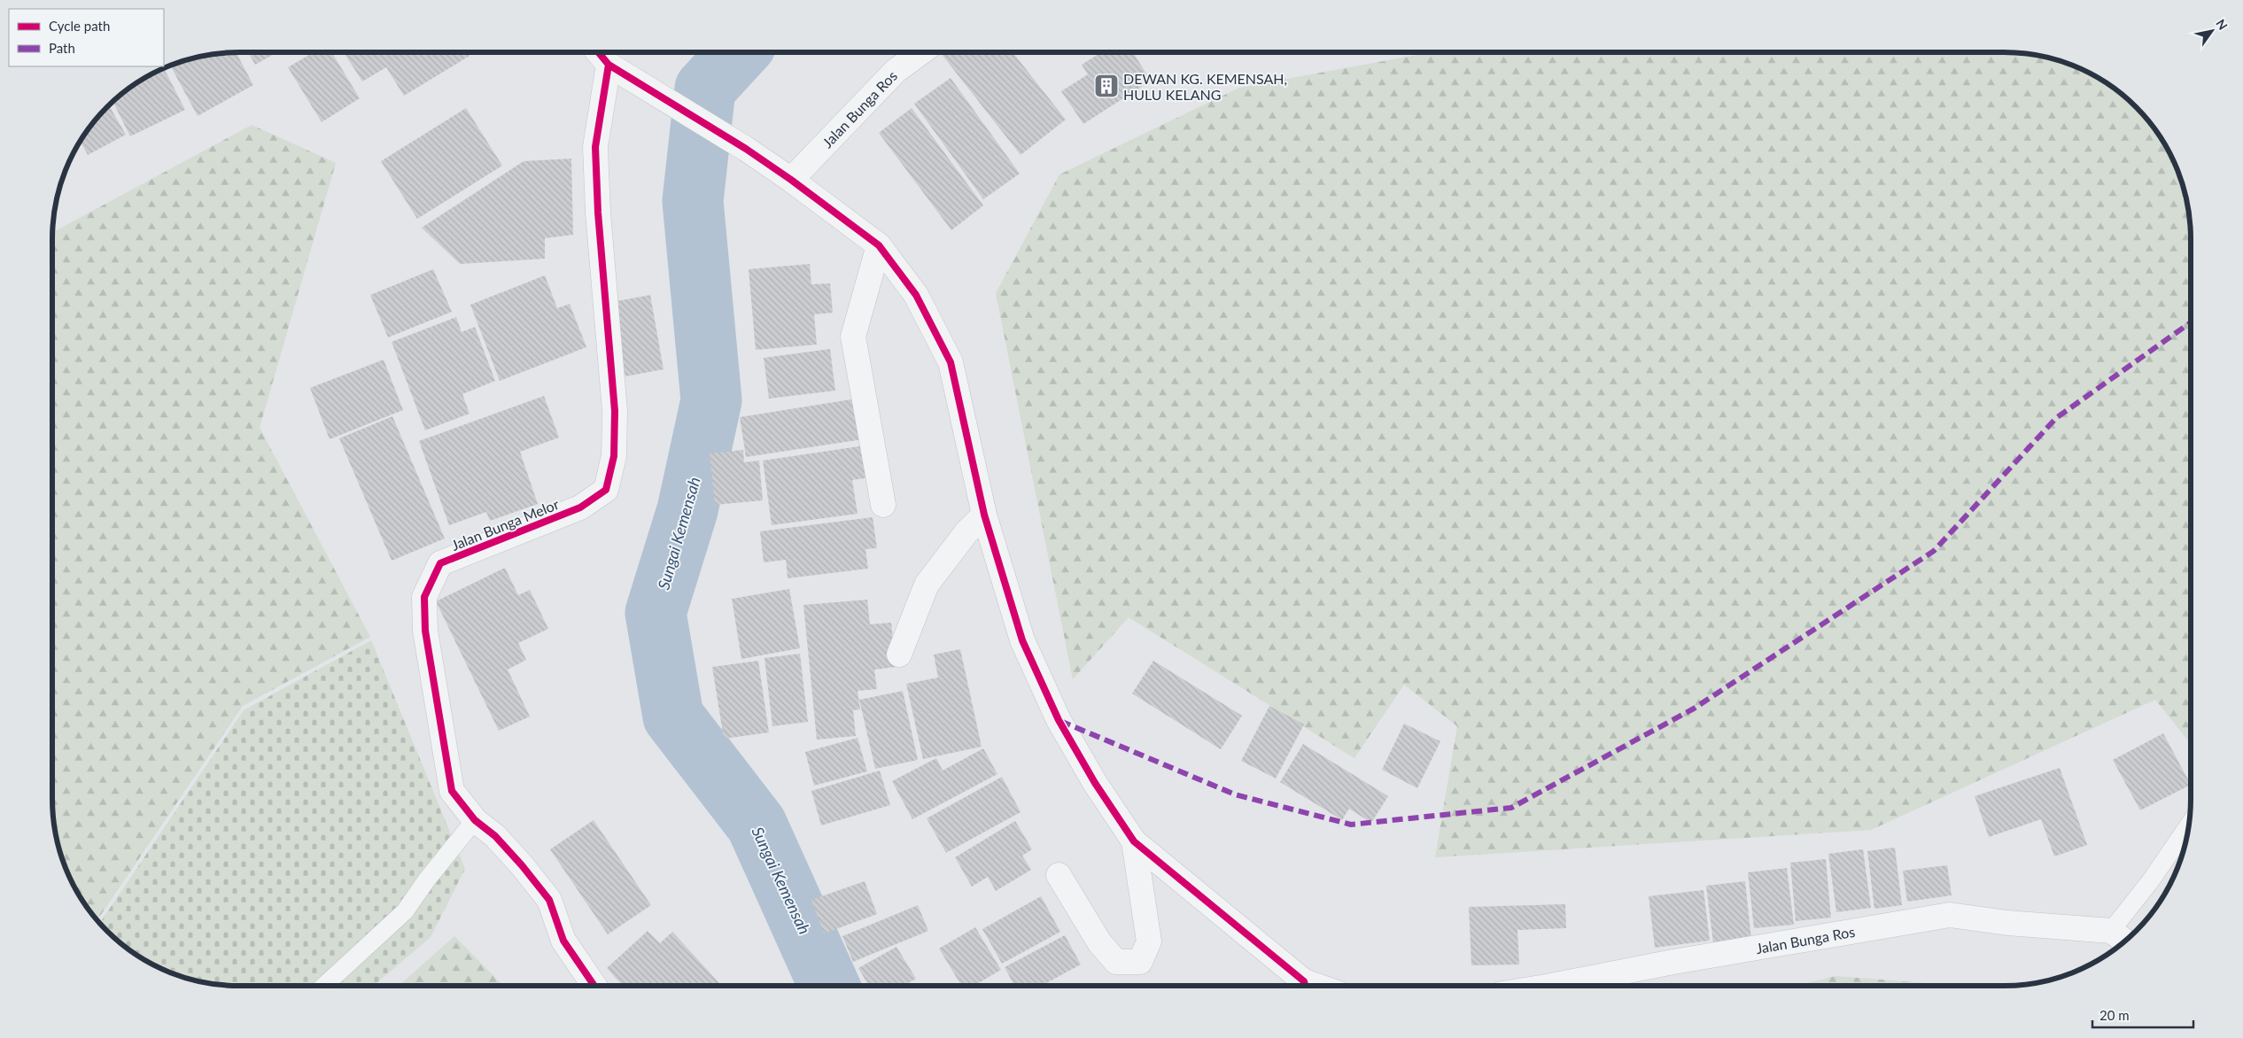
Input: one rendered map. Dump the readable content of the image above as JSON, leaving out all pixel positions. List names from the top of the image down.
{
  "streets": {
    "street": ["Jalan Bunga Ros", "Jalan Bunga Melor"]
  },
  "water": ["Sungai Kemensah"],
  "places": {
    "building": ["DEWAN KG. KEMENSAH, HULU KELANG"]
  },
  "legend": ["Cycle path", "Path"],
  "scale_bar": "20 m",
  "north": "top right"
}
